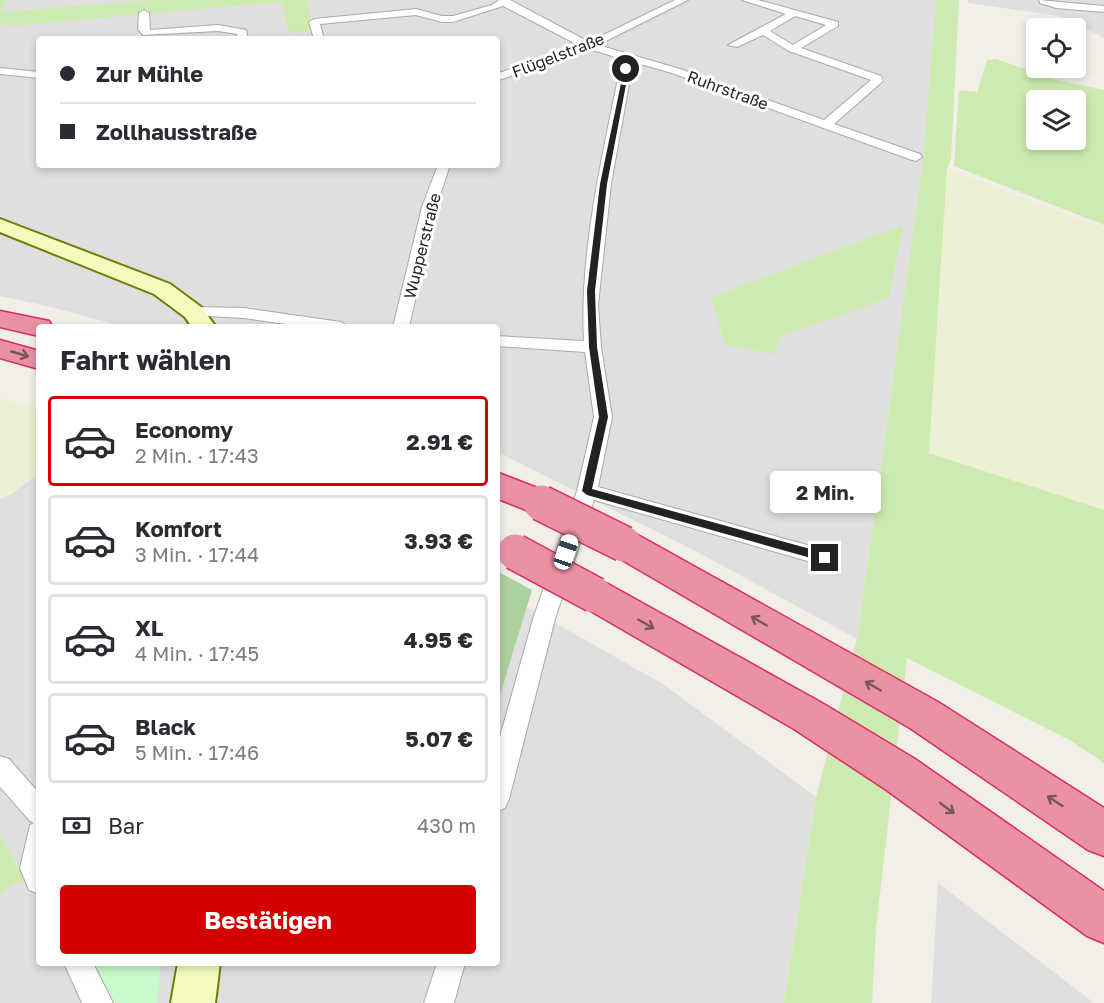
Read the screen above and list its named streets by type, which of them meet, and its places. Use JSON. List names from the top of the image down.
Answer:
{
  "streets": {
    "street": ["Flügelstraße", "Ruhrstraße", "Wupperstraße"]
  },
  "crossings": [
    ["Flügelstraße", "Ruhrstraße"]
  ],
  "page": {
    "banner": ["Zur Mühle", "Zollhausstraße"],
    "heading": "Fahrt wählen",
    "list": [
      {
        "name": "Economy",
        "note": "2 Min. · 17:43",
        "value": "2.91 €"
      },
      {
        "name": "Komfort",
        "note": "3 Min. · 17:44",
        "value": "3.93 €"
      },
      {
        "name": "XL",
        "note": "4 Min. · 17:45",
        "value": "4.95 €"
      },
      {
        "name": "Black",
        "note": "5 Min. · 17:46",
        "value": "5.07 €"
      }
    ],
    "bubble": "2 Min.",
    "pay": ["Bar", "430 m"],
    "buttons": "Bestätigen"
  }
}
